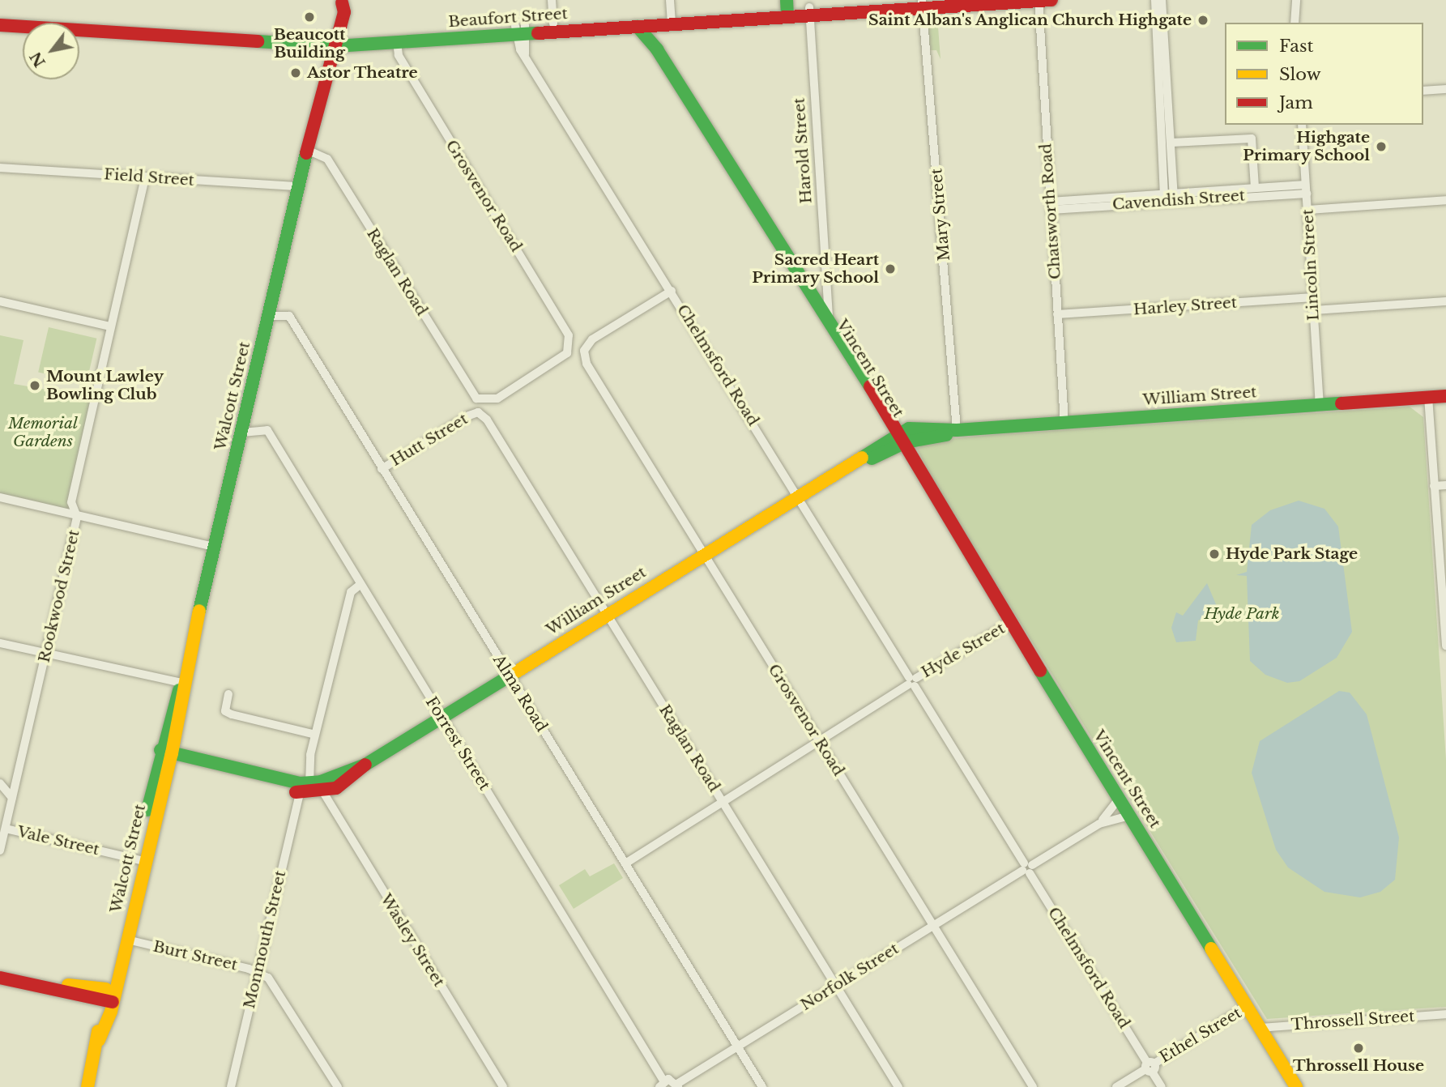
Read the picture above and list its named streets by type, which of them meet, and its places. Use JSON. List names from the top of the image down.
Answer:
{
  "streets": {
    "main road": [
      "Beaufort Street",
      "Vincent Street",
      "Walcott Street",
      "William Street"
    ],
    "street": [
      "Harold Street",
      "Field Street",
      "Grosvenor Road",
      "Cavendish Street",
      "Chatsworth Road",
      "Mary Street",
      "Lincoln Street",
      "Raglan Road",
      "Harley Street",
      "Chelmsford Road",
      "Hutt Street",
      "Rookwood Street",
      "Hyde Street",
      "Alma Road",
      "Forrest Street",
      "Vale Street",
      "Monmouth Street",
      "Wasley Street",
      "Burt Street",
      "Norfolk Street",
      "Throssell Street",
      "Ethel Street"
    ]
  },
  "crossings": [
    ["Beaufort Street", "Harold Street"],
    ["Beaufort Street", "Grosvenor Road"],
    ["Beaufort Street", "Chatsworth Road"],
    ["Beaufort Street", "Mary Street"],
    ["Beaufort Street", "Chelmsford Road"],
    ["Beaufort Street", "Vincent Street"],
    ["Beaufort Street", "Walcott Street"],
    ["Harold Street", "Vincent Street"],
    ["Field Street", "Walcott Street"],
    ["Field Street", "Rookwood Street"],
    ["Grosvenor Road", "Chelmsford Road"],
    ["Grosvenor Road", "William Street"],
    ["Grosvenor Road", "Hutt Street"],
    ["Grosvenor Road", "Hyde Street"],
    ["Grosvenor Road", "Norfolk Street"],
    ["Cavendish Street", "Chatsworth Road"],
    ["Cavendish Street", "Lincoln Street"],
    ["Chatsworth Road", "Harley Street"],
    ["Chatsworth Road", "William Street"],
    ["Mary Street", "William Street"],
    ["Lincoln Street", "Harley Street"],
    ["Lincoln Street", "William Street"],
    ["Raglan Road", "Walcott Street"],
    ["Raglan Road", "William Street"],
    ["Raglan Road", "Hutt Street"],
    ["Raglan Road", "Hyde Street"],
    ["Raglan Road", "Norfolk Street"],
    ["Chelmsford Road", "William Street"],
    ["Chelmsford Road", "Hyde Street"],
    ["Chelmsford Road", "Norfolk Street"],
    ["Chelmsford Road", "Ethel Street"],
    ["Vincent Street", "William Street"],
    ["Vincent Street", "Hyde Street"],
    ["Vincent Street", "Norfolk Street"],
    ["Vincent Street", "Throssell Street"],
    ["Vincent Street", "Ethel Street"],
    ["Walcott Street", "William Street"],
    ["Walcott Street", "Alma Road"],
    ["Walcott Street", "Forrest Street"],
    ["Walcott Street", "Vale Street"],
    ["Walcott Street", "Burt Street"],
    ["William Street", "Alma Road"],
    ["William Street", "Forrest Street"],
    ["William Street", "Monmouth Street"],
    ["William Street", "Wasley Street"],
    ["Hutt Street", "Alma Road"],
    ["Rookwood Street", "Vale Street"],
    ["Hyde Street", "Alma Road"],
    ["Alma Road", "Norfolk Street"],
    ["Monmouth Street", "Burt Street"]
  ],
  "parks": ["Memorial Gardens", "Hyde Park"],
  "places": [
    "Beaucott Building",
    "Saint Alban's Anglican Church Highgate",
    "Astor Theatre",
    "Highgate Primary School",
    "Sacred Heart Primary School",
    "Mount Lawley Bowling Club",
    "Hyde Park Stage",
    "Throssell House"
  ],
  "legend": ["Fast", "Slow", "Jam"],
  "north": "bottom left"
}
